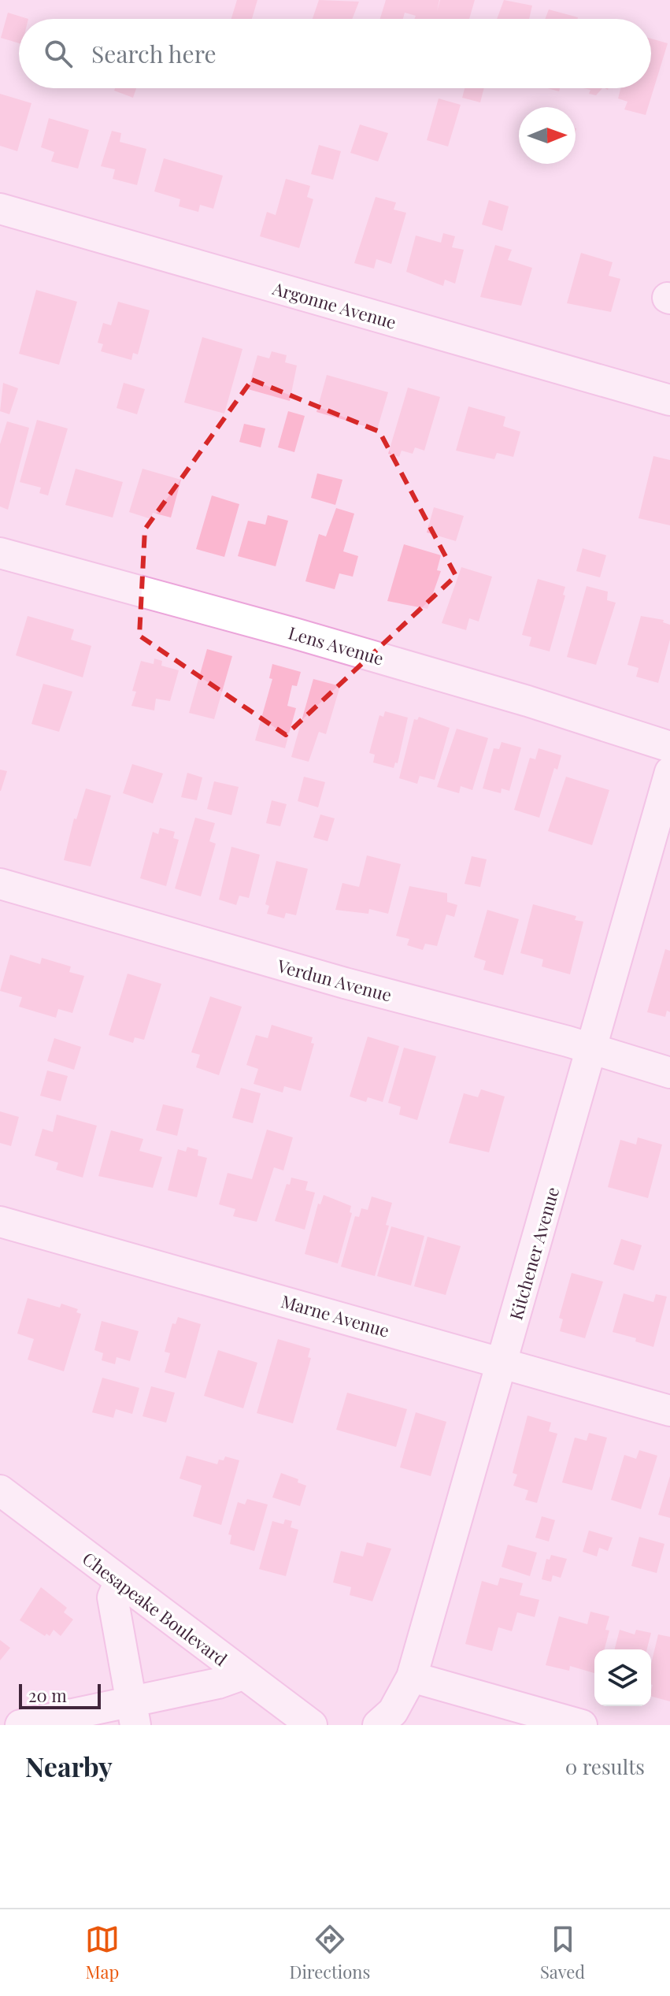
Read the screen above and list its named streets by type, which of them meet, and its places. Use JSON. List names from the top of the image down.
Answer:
{
  "streets": {
    "street": [
      "Argonne Avenue",
      "Lens Avenue",
      "Verdun Avenue",
      "Kitchener Avenue",
      "Marne Avenue",
      "Chesapeake Boulevard"
    ]
  },
  "crossings": [
    ["Verdun Avenue", "Kitchener Avenue"],
    ["Kitchener Avenue", "Marne Avenue"]
  ],
  "scale_bar": "20 m",
  "north": "right",
  "page": {
    "search": "Search here",
    "scale": "20 m",
    "heading": ["Nearby", "0 results"],
    "nav": ["Map", "Directions", "Saved"]
  }
}
